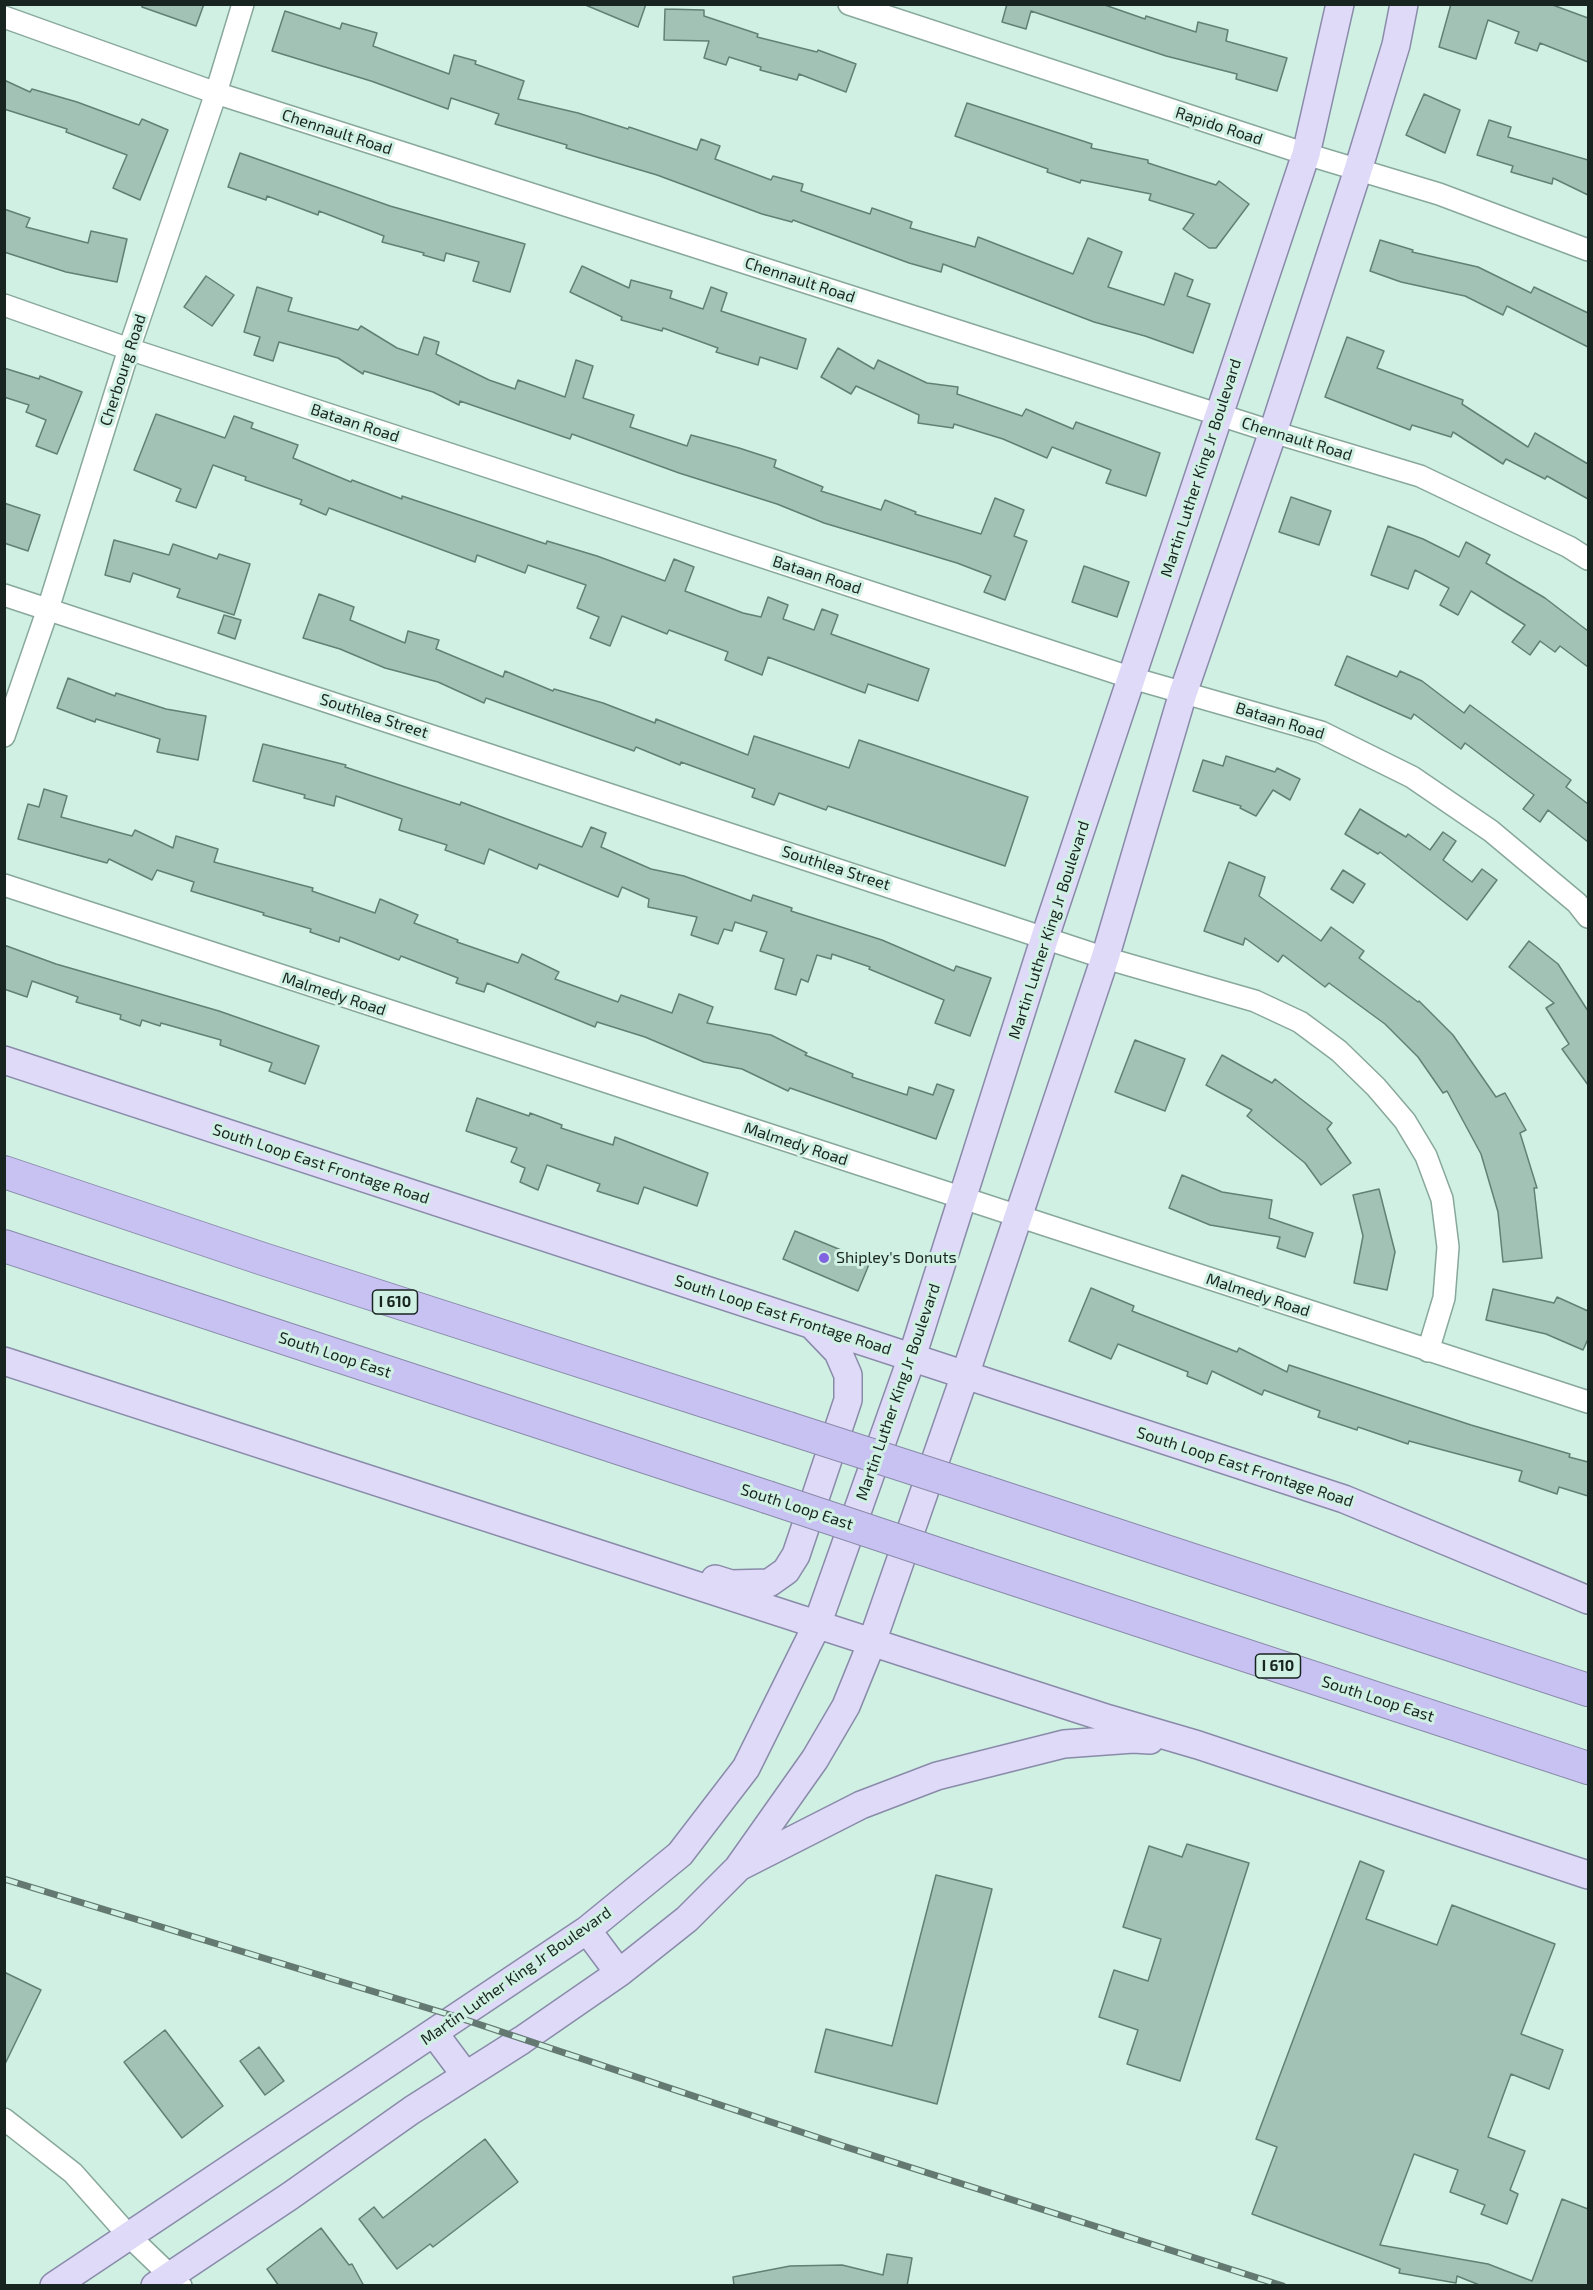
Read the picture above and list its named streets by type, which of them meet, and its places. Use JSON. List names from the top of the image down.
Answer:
{
  "streets": {
    "highway": ["I 610", "South Loop East"],
    "main road": ["Martin Luther King Jr Boulevard", "South Loop East Frontage Road"],
    "street": [
      "Rapido Road",
      "Chennault Road",
      "Cherbourg Road",
      "Bataan Road",
      "Southlea Street",
      "Malmedy Road"
    ]
  },
  "crossings": [
    ["Rapido Road", "Martin Luther King Jr Boulevard"],
    ["Chennault Road", "Cherbourg Road"],
    ["Chennault Road", "Martin Luther King Jr Boulevard"],
    ["Cherbourg Road", "Bataan Road"],
    ["Cherbourg Road", "Southlea Street"],
    ["Bataan Road", "Martin Luther King Jr Boulevard"],
    ["Martin Luther King Jr Boulevard", "Southlea Street"],
    ["Martin Luther King Jr Boulevard", "Malmedy Road"],
    ["Martin Luther King Jr Boulevard", "South Loop East Frontage Road"],
    ["Southlea Street", "Malmedy Road"]
  ],
  "places": ["Shipley's Donuts"]
}
